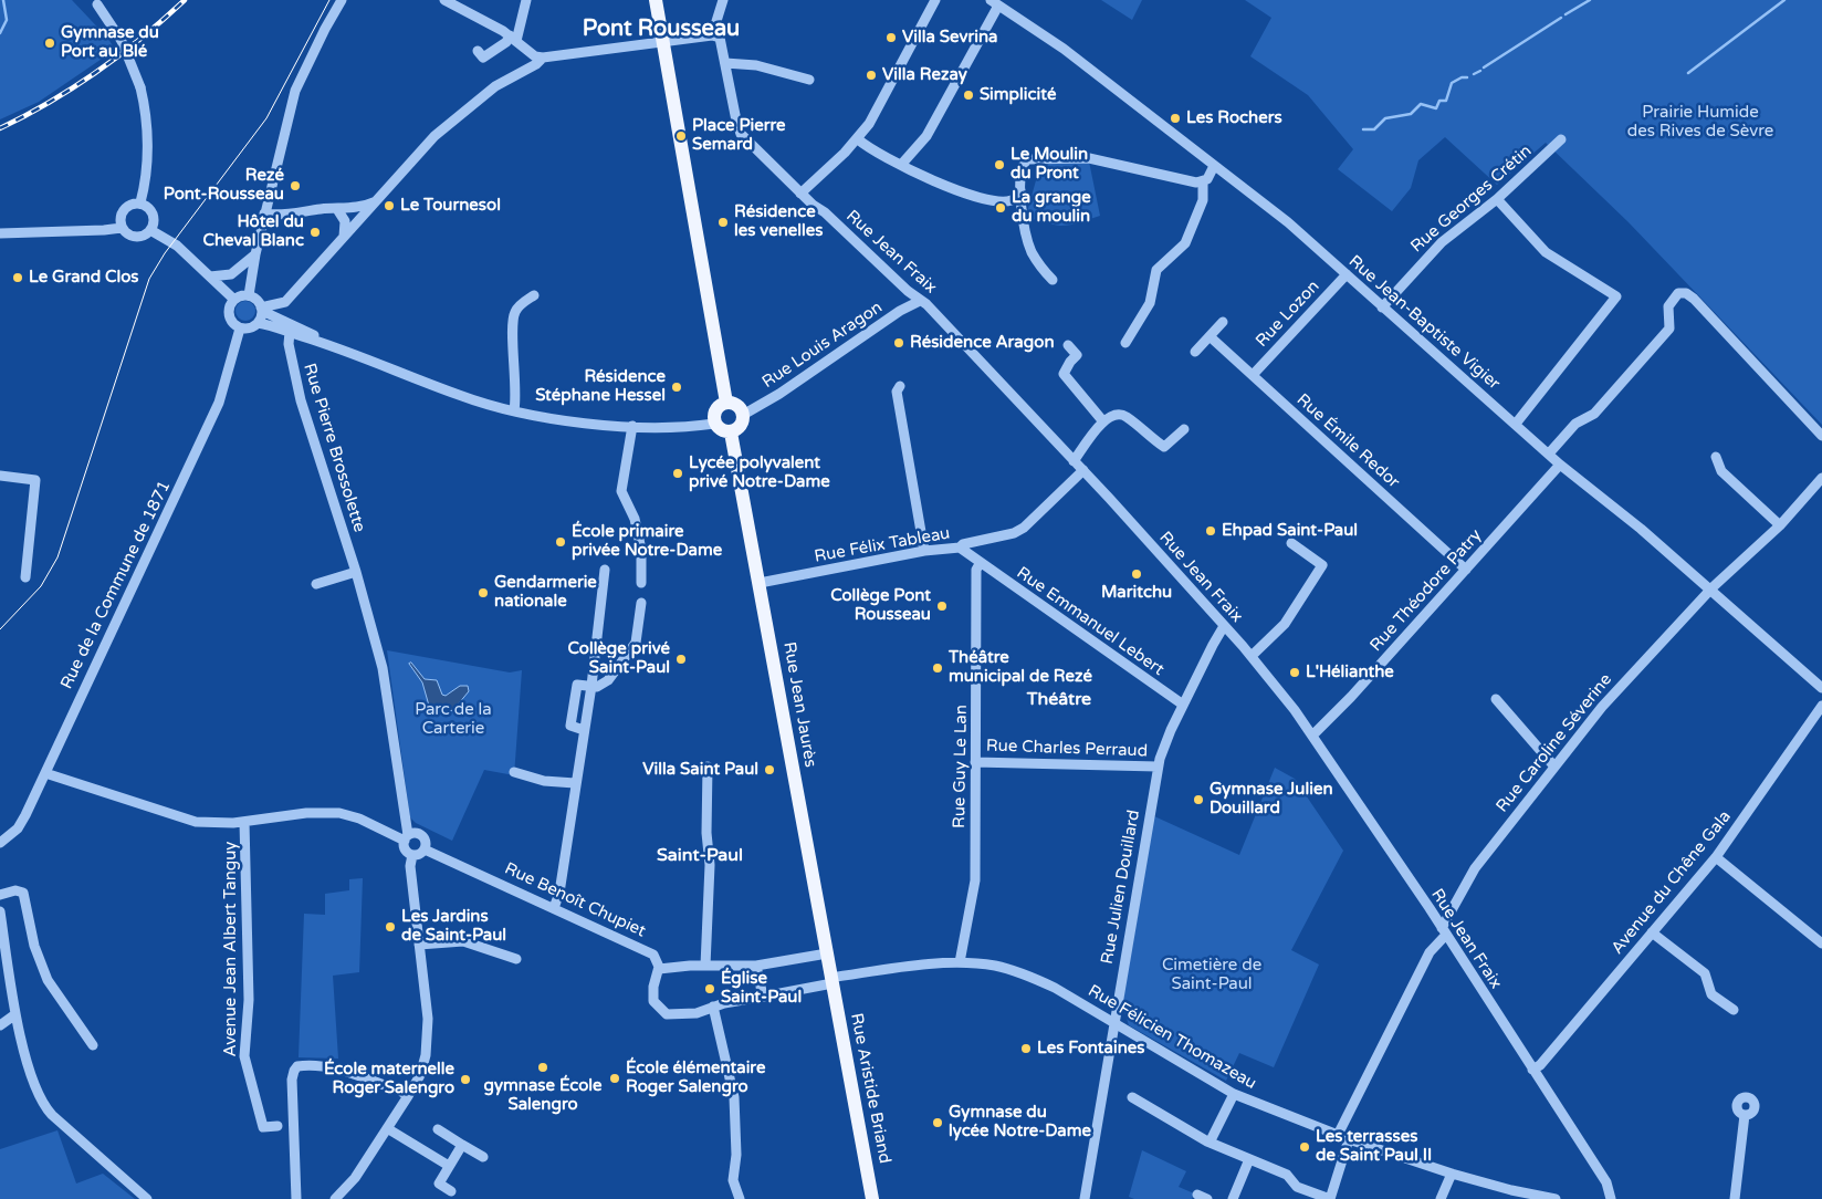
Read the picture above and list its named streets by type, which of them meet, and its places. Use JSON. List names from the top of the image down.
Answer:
{
  "streets": {
    "main road": ["Rue Jean Jaurès", "Rue Aristide Briand"],
    "street": [
      "Rue Georges Crétin",
      "Rue Jean Fraix",
      "Rue Lozon",
      "Rue Jean-Baptiste Vigier",
      "Rue Louis Aragon",
      "Rue Émile Redor",
      "Rue Pierre Brossolette",
      "Rue Félix Tableau",
      "Rue de la Commune de 1871",
      "Rue Théodore Patry",
      "Rue Emmanuel Lebert",
      "Rue Caroline Séverine",
      "Rue Charles Perraud",
      "Rue Guy Le Lan",
      "Avenue du Chêne Gala",
      "Rue Julien Douillard",
      "Rue Benoît Chupiet",
      "Avenue Jean Albert Tanguy",
      "Rue Félicien Thomazeau"
    ]
  },
  "crossings": [
    ["Rue Georges Crétin", "Rue Jean-Baptiste Vigier"],
    ["Rue Jean Fraix", "Rue Louis Aragon"],
    ["Rue Jean Fraix", "Rue Félix Tableau"],
    ["Rue Jean Fraix", "Rue Théodore Patry"],
    ["Rue Jean Fraix", "Rue Caroline Séverine"],
    ["Rue Jean Fraix", "Avenue du Chêne Gala"],
    ["Rue Jean Fraix", "Rue Julien Douillard"],
    ["Rue Lozon", "Rue Jean-Baptiste Vigier"],
    ["Rue Lozon", "Rue Émile Redor"],
    ["Rue Jean-Baptiste Vigier", "Rue Théodore Patry"],
    ["Rue Jean-Baptiste Vigier", "Rue Caroline Séverine"],
    ["Rue Louis Aragon", "Rue Jean Jaurès"],
    ["Rue Émile Redor", "Rue Théodore Patry"],
    ["Rue Pierre Brossolette", "Rue Benoît Chupiet"],
    ["Rue Félix Tableau", "Rue Jean Jaurès"],
    ["Rue Emmanuel Lebert", "Rue Guy Le Lan"],
    ["Rue Emmanuel Lebert", "Rue Julien Douillard"],
    ["Rue Jean Jaurès", "Rue Félicien Thomazeau"],
    ["Rue Jean Jaurès", "Rue Aristide Briand"],
    ["Rue Caroline Séverine", "Rue Félicien Thomazeau"],
    ["Rue Charles Perraud", "Rue Guy Le Lan"],
    ["Rue Charles Perraud", "Rue Julien Douillard"],
    ["Rue Guy Le Lan", "Rue Félicien Thomazeau"],
    ["Rue Julien Douillard", "Rue Félicien Thomazeau"],
    ["Rue Benoît Chupiet", "Rue Félicien Thomazeau"],
    ["Rue Félicien Thomazeau", "Rue Aristide Briand"]
  ],
  "districts": ["Pont Rousseau", "Théâtre", "Saint-Paul"],
  "parks": ["Prairie Humide des Rives de Sèvre", "Parc de la Carterie", "Cimetière de Saint-Paul"],
  "places": [
    "Villa Sevrina",
    "Gymnase du Port au Blé",
    "Villa Rezay",
    "Simplicité",
    "Les Rochers",
    "Place Pierre Semard",
    "Le Moulin du Pront",
    "Rezé Pont-Rousseau",
    "Le Tournesol",
    "La grange du moulin",
    "Résidence les venelles",
    "Hôtel du Cheval Blanc",
    "Le Grand Clos",
    "Résidence Aragon",
    "Résidence Stéphane Hessel",
    "Lycée polyvalent privé Notre-Dame",
    "Ehpad Saint-Paul",
    "École primaire privée Notre-Dame",
    "Maritchu",
    "Gendarmerie nationale",
    "Collège Pont Rousseau",
    "Collège privé Saint-Paul",
    "Théâtre municipal de Rezé",
    "L'Hélianthe",
    "Villa Saint Paul",
    "Gymnase Julien Douillard",
    "Les Jardins de Saint-Paul",
    "Église Saint-Paul",
    "Les Fontaines",
    "gymnase École Salengro",
    "École élémentaire Roger Salengro",
    "École maternelle Roger Salengro",
    "Gymnase du lycée Notre-Dame",
    "Les terrasses de Saint Paul II"
  ]
}
